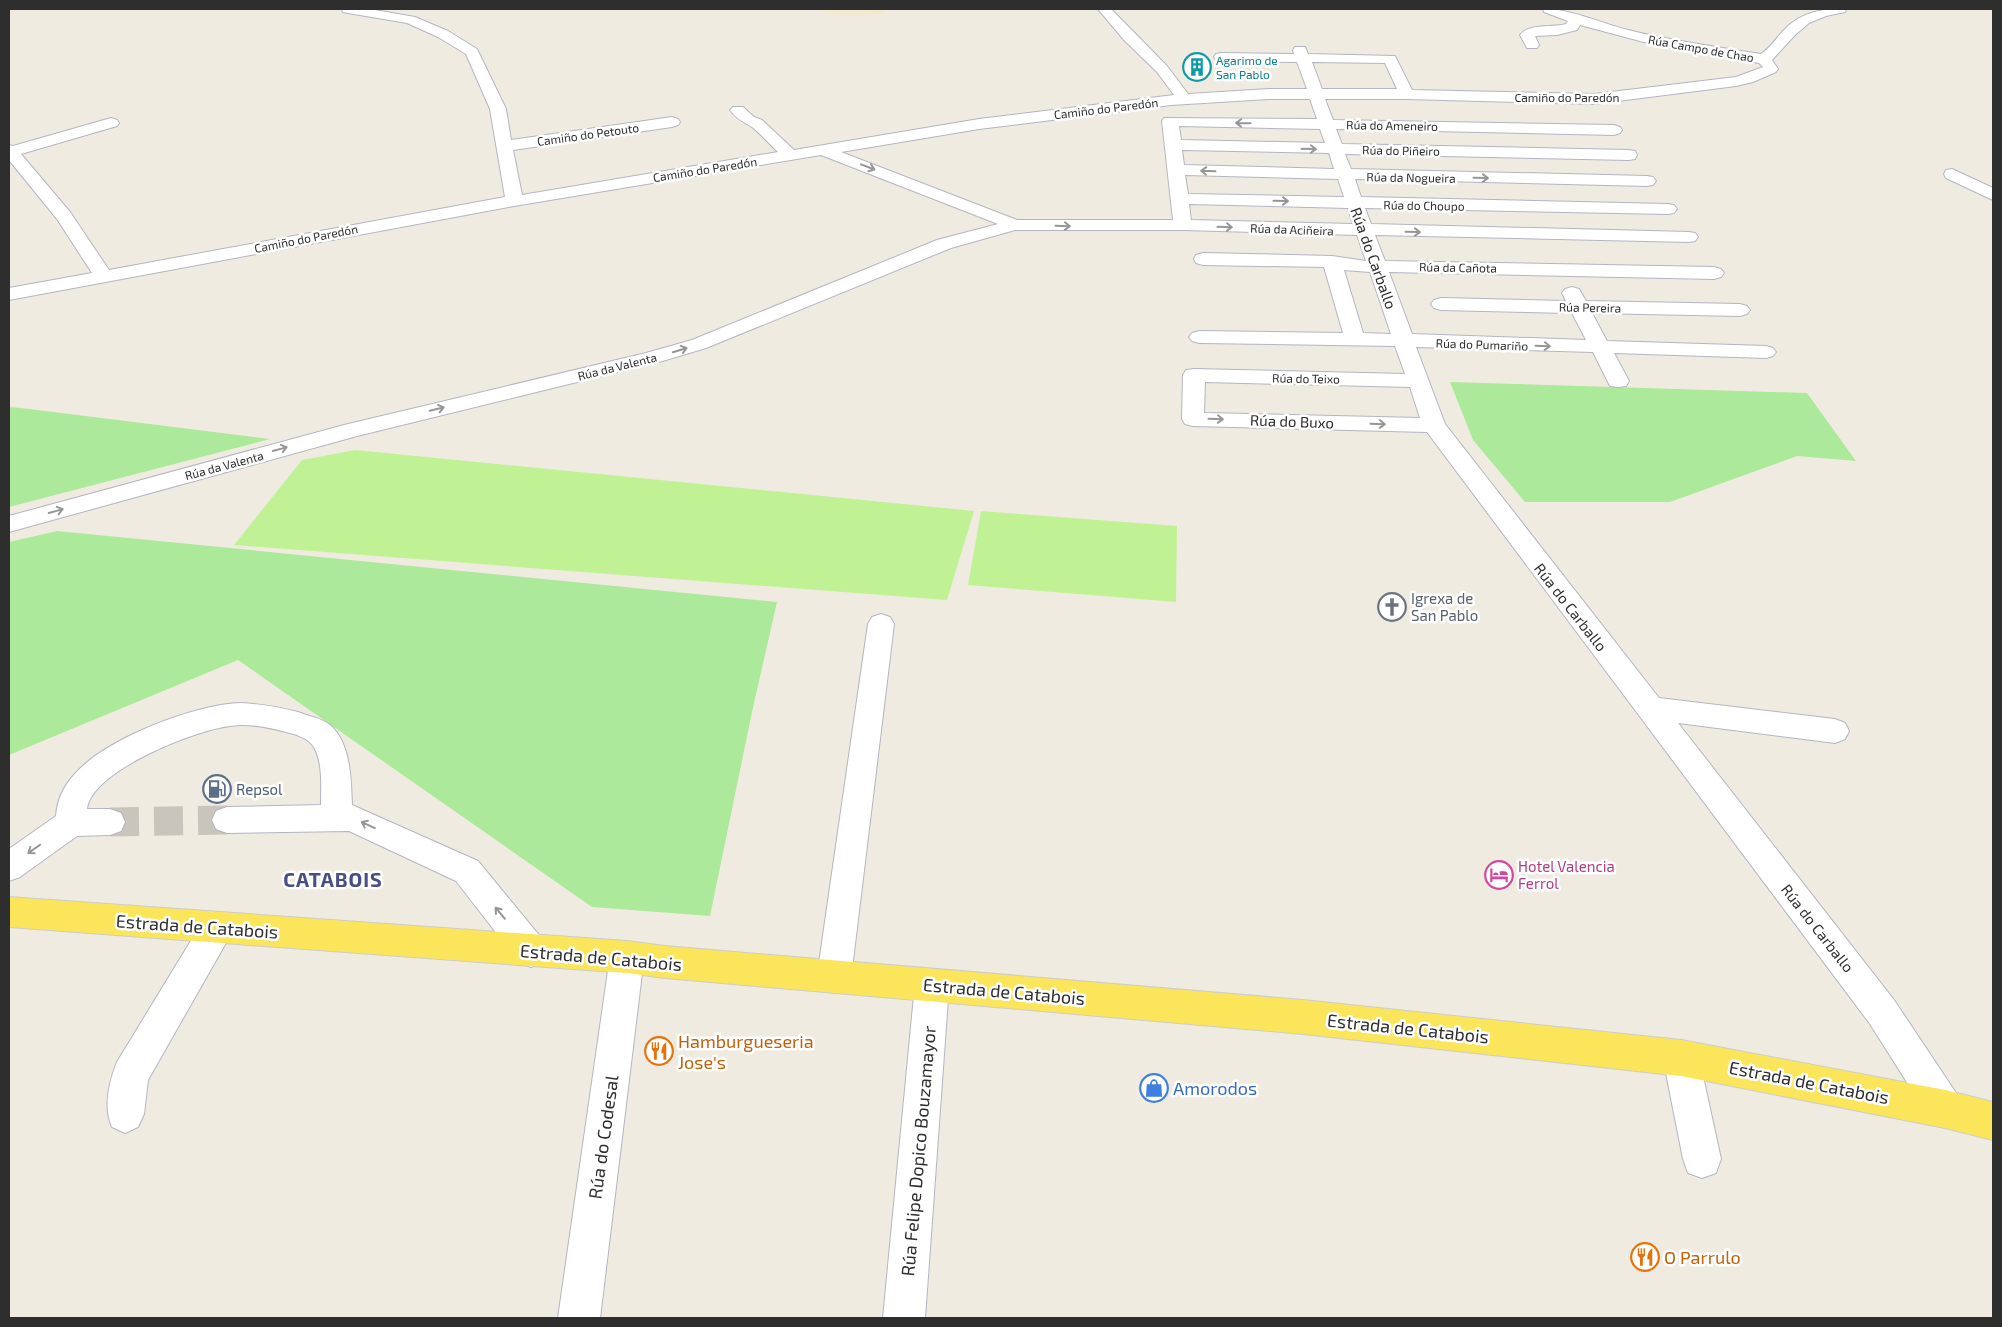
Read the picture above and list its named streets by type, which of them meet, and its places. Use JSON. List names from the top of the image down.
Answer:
{
  "streets": {
    "main road": ["Estrada de Catabois"],
    "street": [
      "Rúa Campo de Chao",
      "Camiño do Paredón",
      "Rúa do Ameneiro",
      "Camiño do Petouto",
      "Rúa do Piñeiro",
      "Rúa da Nogueira",
      "Rúa do Choupo",
      "Rúa da Aciñeira",
      "Rúa do Carballo",
      "Rúa da Cañota",
      "Rúa Pereira",
      "Rúa do Pumariño",
      "Rúa da Valenta",
      "Rúa do Teixo",
      "Rúa do Buxo",
      "Rúa do Codesal",
      "Rúa Felipe Dopico Bouzamayor"
    ]
  },
  "crossings": [
    ["Rúa Campo de Chao", "Camiño do Paredón"],
    ["Camiño do Paredón", "Rúa do Carballo"],
    ["Rúa do Ameneiro", "Rúa do Piñeiro"],
    ["Rúa do Ameneiro", "Rúa do Carballo"],
    ["Rúa do Piñeiro", "Rúa do Carballo"],
    ["Rúa da Nogueira", "Rúa do Carballo"],
    ["Rúa do Choupo", "Rúa do Carballo"],
    ["Rúa da Aciñeira", "Rúa do Carballo"],
    ["Rúa da Aciñeira", "Rúa da Cañota"],
    ["Rúa da Aciñeira", "Rúa da Valenta"],
    ["Rúa do Carballo", "Rúa da Cañota"],
    ["Rúa do Carballo", "Rúa do Pumariño"],
    ["Rúa do Carballo", "Rúa do Teixo"],
    ["Rúa do Carballo", "Rúa do Buxo"],
    ["Rúa do Carballo", "Estrada de Catabois"],
    ["Rúa do Teixo", "Rúa do Buxo"],
    ["Estrada de Catabois", "Rúa do Codesal"],
    ["Estrada de Catabois", "Rúa Felipe Dopico Bouzamayor"]
  ],
  "one_way": [
    "Rúa do Piñeiro",
    "Rúa do Choupo",
    "Rúa da Aciñeira",
    "Rúa da Valenta",
    "Rúa do Buxo"
  ],
  "districts": ["CATABOIS"],
  "places": {
    "building": ["Agarimo de San Pablo"],
    "church": ["Igrexa de San Pablo"],
    "fuel station": ["Repsol"],
    "hotel": ["Hotel Valencia Ferrol"],
    "restaurant": ["Hamburgueseria Jose's", "O Parrulo"],
    "shop": ["Amorodos"]
  }
}
